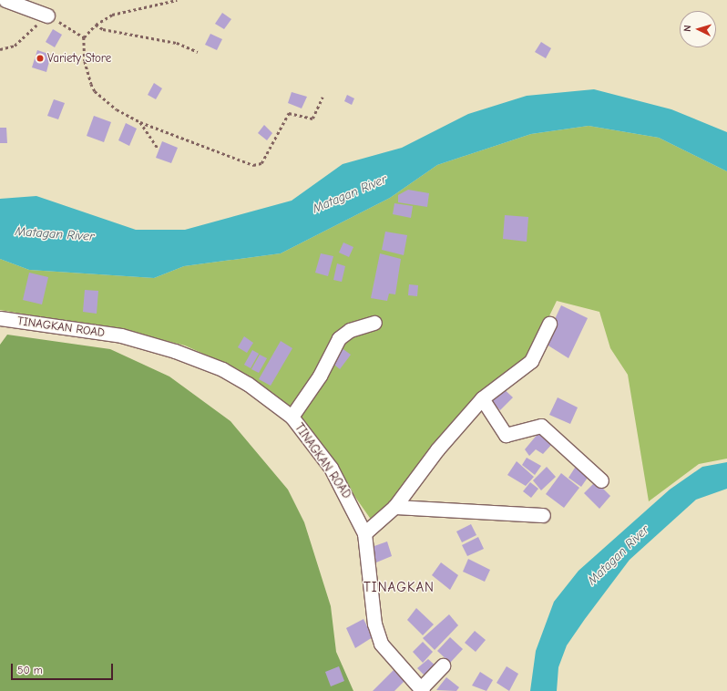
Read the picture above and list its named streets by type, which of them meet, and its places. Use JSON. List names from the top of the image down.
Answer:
{
  "streets": {
    "street": ["TINAGKAN ROAD"]
  },
  "districts": ["TINAGKAN"],
  "water": ["Matagan River"],
  "places": ["Variety Store"],
  "scale_bar": "50 m",
  "north": "left"
}
